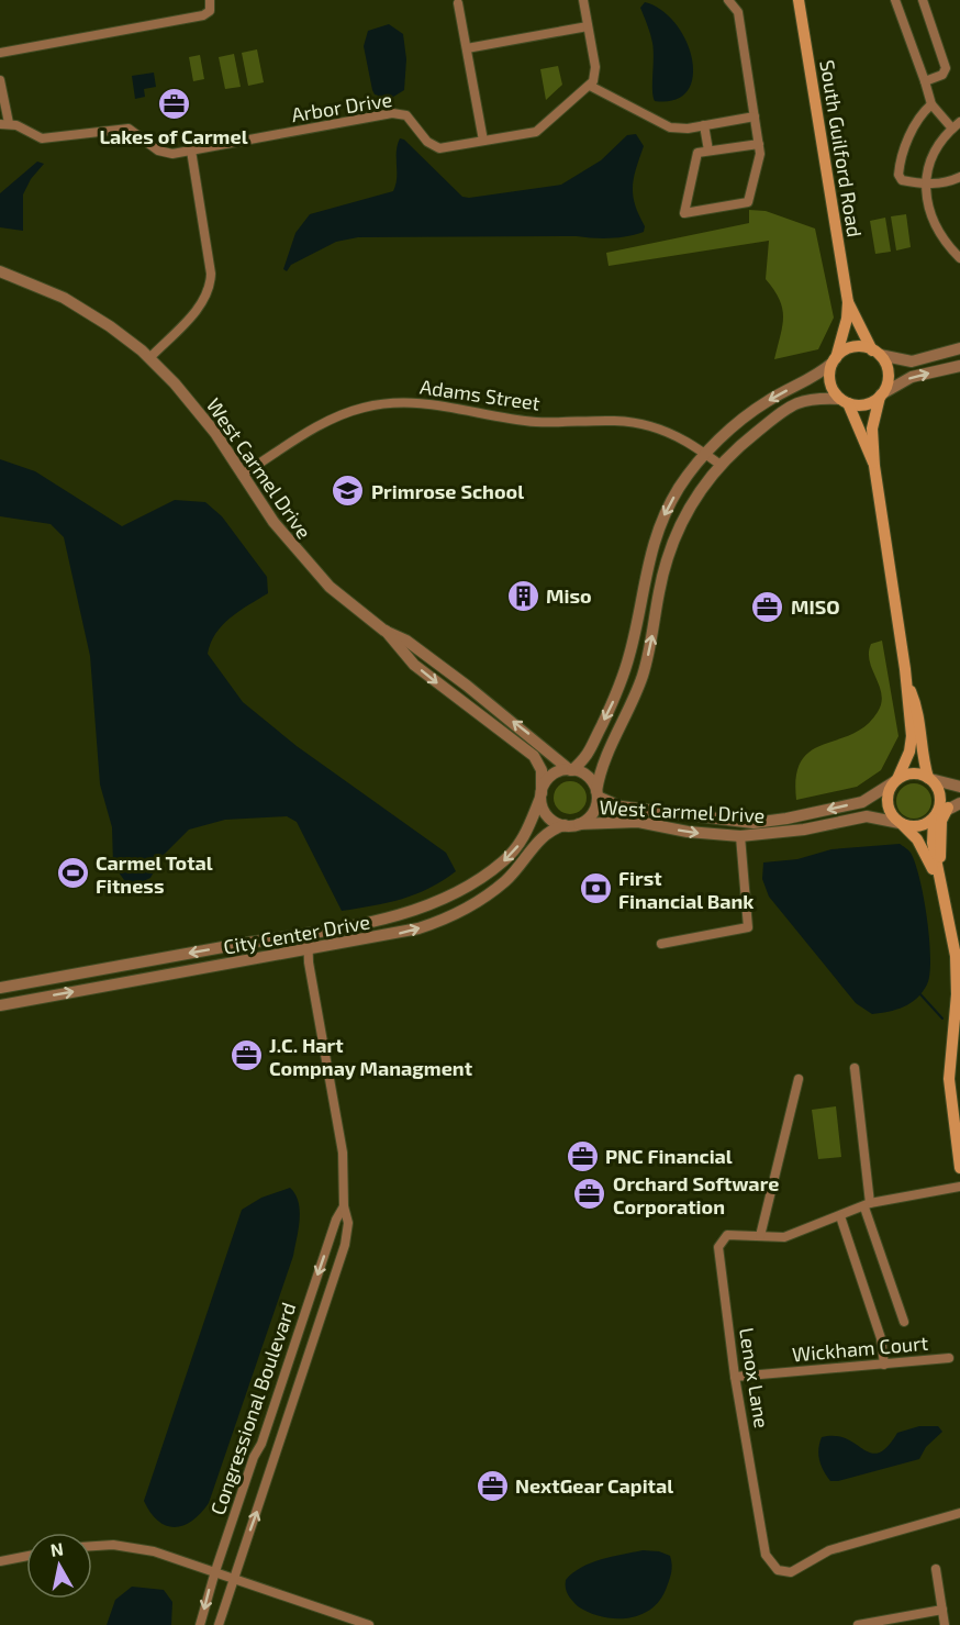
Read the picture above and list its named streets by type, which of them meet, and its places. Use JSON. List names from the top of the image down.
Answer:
{
  "streets": {
    "main road": ["South Guilford Road"],
    "street": [
      "Arbor Drive",
      "Adams Street",
      "West Carmel Drive",
      "City Center Drive",
      "Wickham Court",
      "Lenox Lane",
      "Congressional Boulevard"
    ]
  },
  "crossings": [
    ["Adams Street", "West Carmel Drive"],
    ["West Carmel Drive", "City Center Drive"],
    ["City Center Drive", "Congressional Boulevard"],
    ["Wickham Court", "Lenox Lane"]
  ],
  "places": {
    "office": [
      "Lakes of Carmel",
      "MISO",
      "J.C. Hart Compnay Managment",
      "PNC Financial",
      "Orchard Software Corporation",
      "NextGear Capital"
    ],
    "school or university": ["Primrose School"],
    "building": ["Miso"],
    "sports": ["Carmel Total Fitness"],
    "bank": ["First Financial Bank"]
  },
  "north": "top"
}
